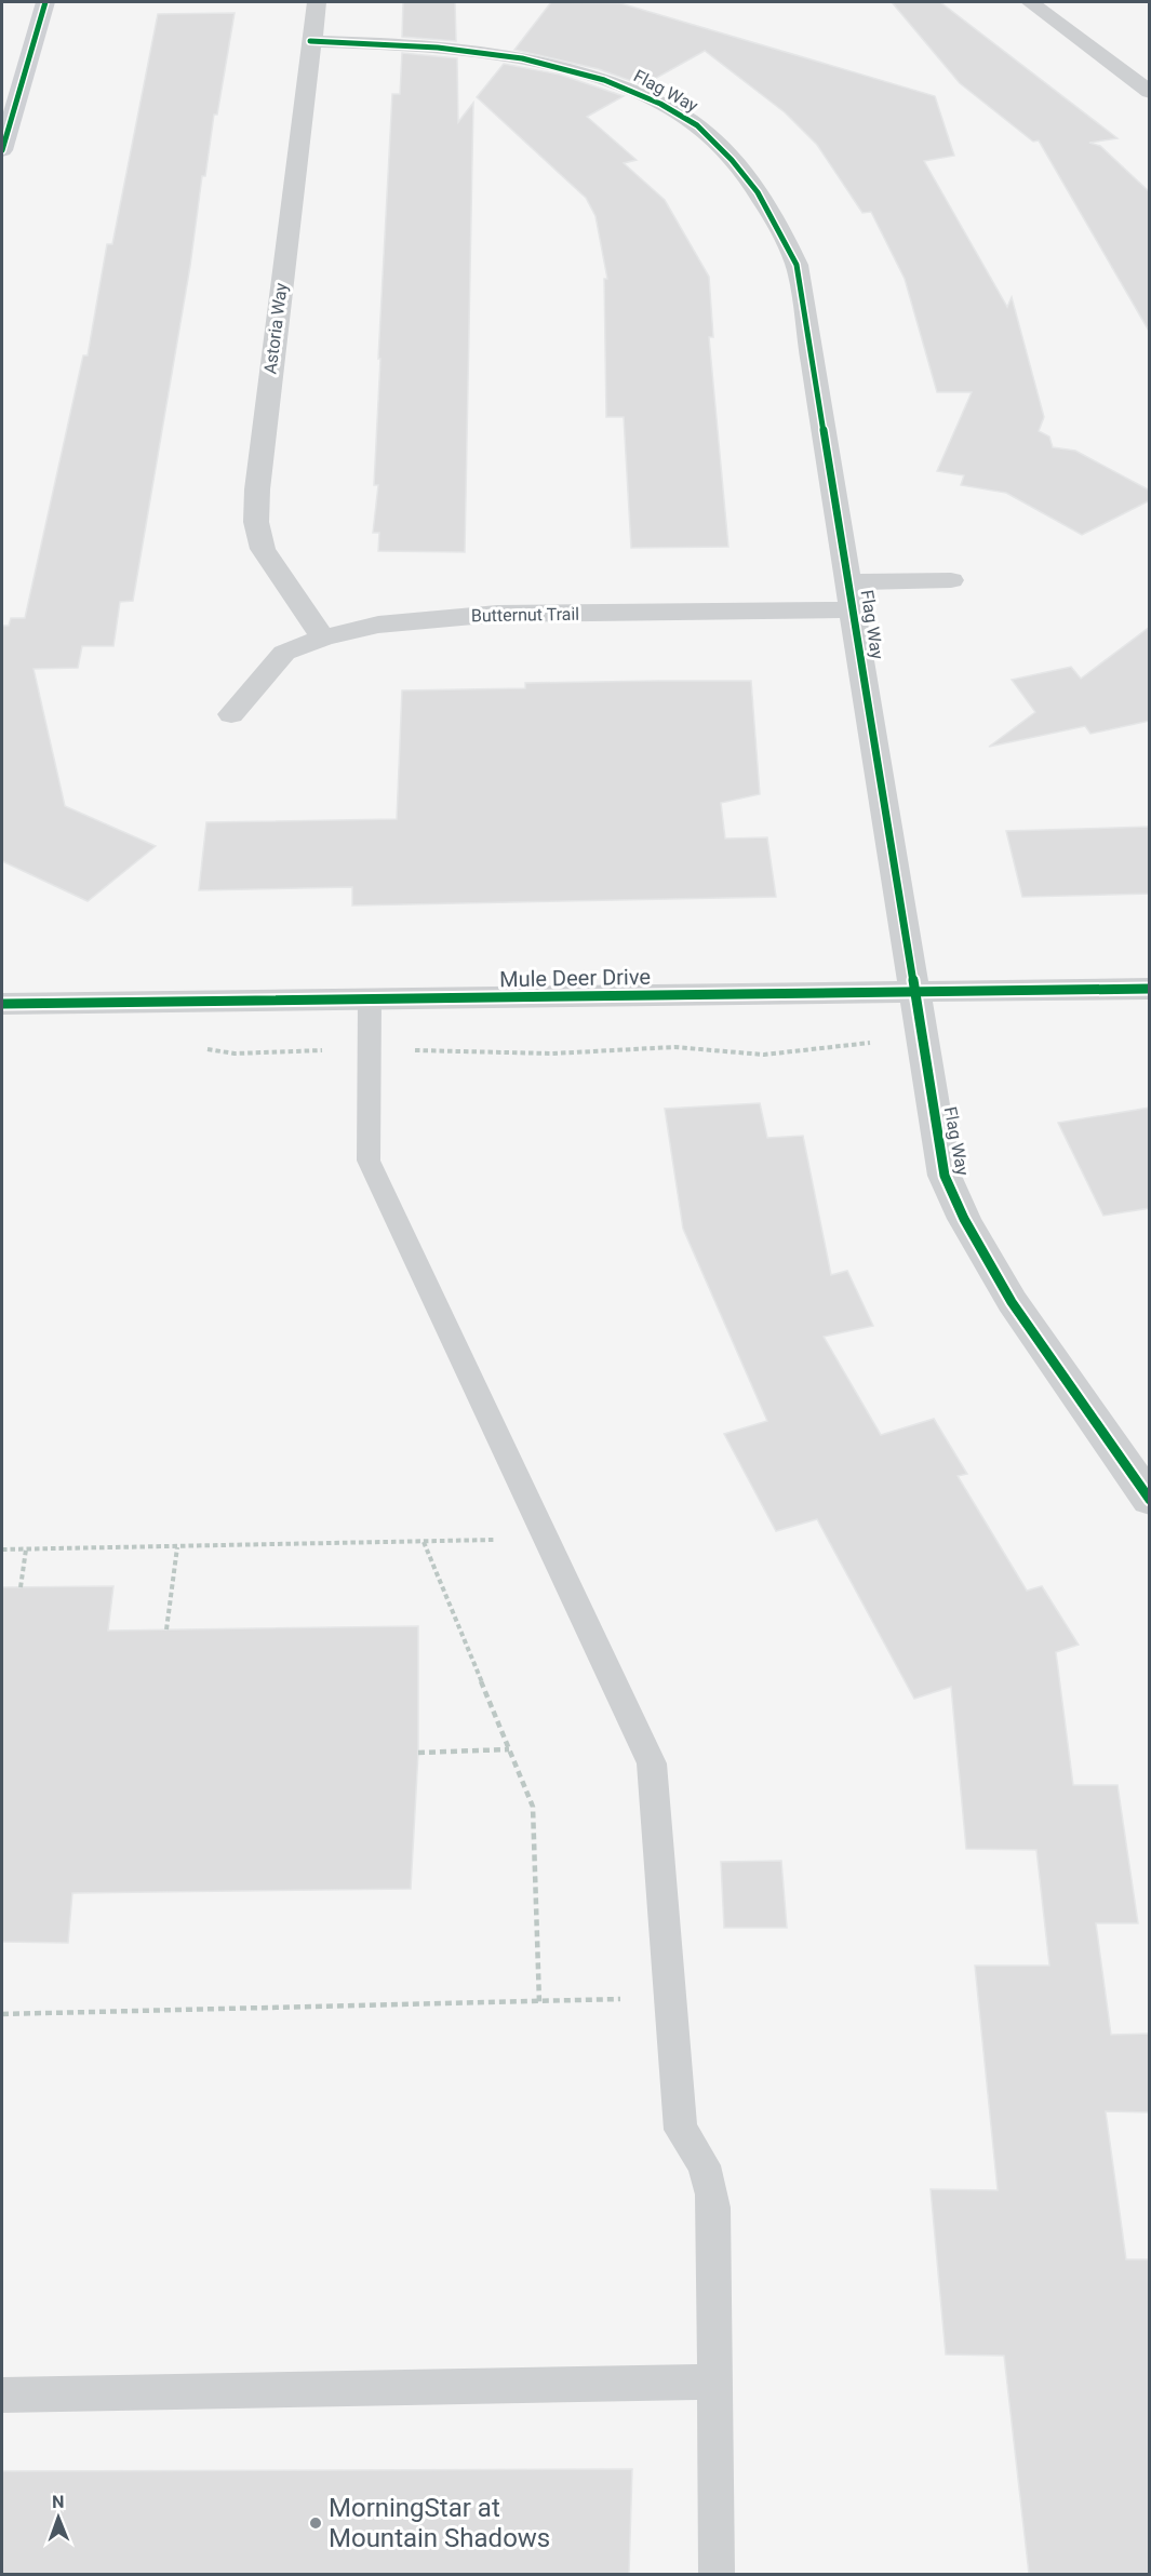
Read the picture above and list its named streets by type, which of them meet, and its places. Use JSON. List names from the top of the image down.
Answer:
{
  "streets": {
    "street": [
      "Flag Way",
      "Astoria Way",
      "Butternut Trail",
      "Mule Deer Drive"
    ]
  },
  "crossings": [
    ["Flag Way", "Astoria Way"],
    ["Flag Way", "Butternut Trail"],
    ["Flag Way", "Mule Deer Drive"],
    ["Astoria Way", "Butternut Trail"]
  ],
  "places": ["MorningStar at Mountain Shadows"],
  "north": "top"
}
